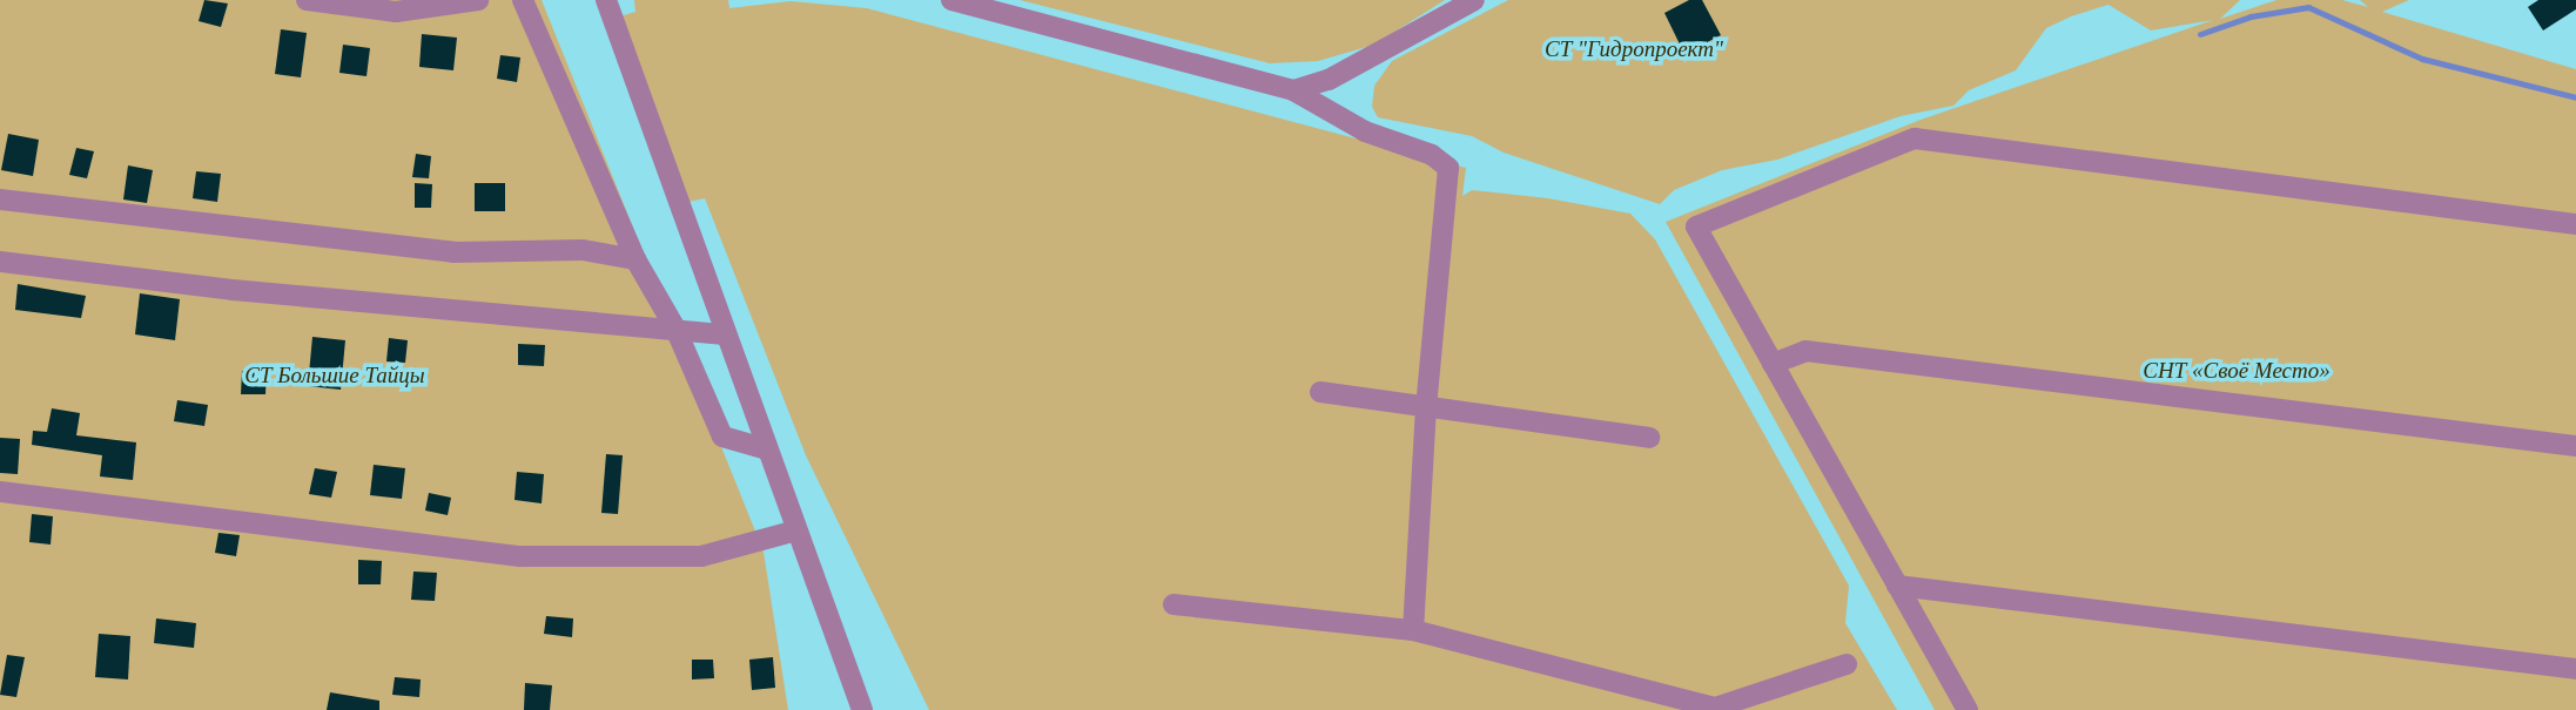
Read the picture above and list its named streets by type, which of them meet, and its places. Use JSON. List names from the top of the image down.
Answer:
{
  "parks": ["СТ \"Гидропроект\"", "СНТ «Своё Место»", "СТ Большие Тайцы"]
}
